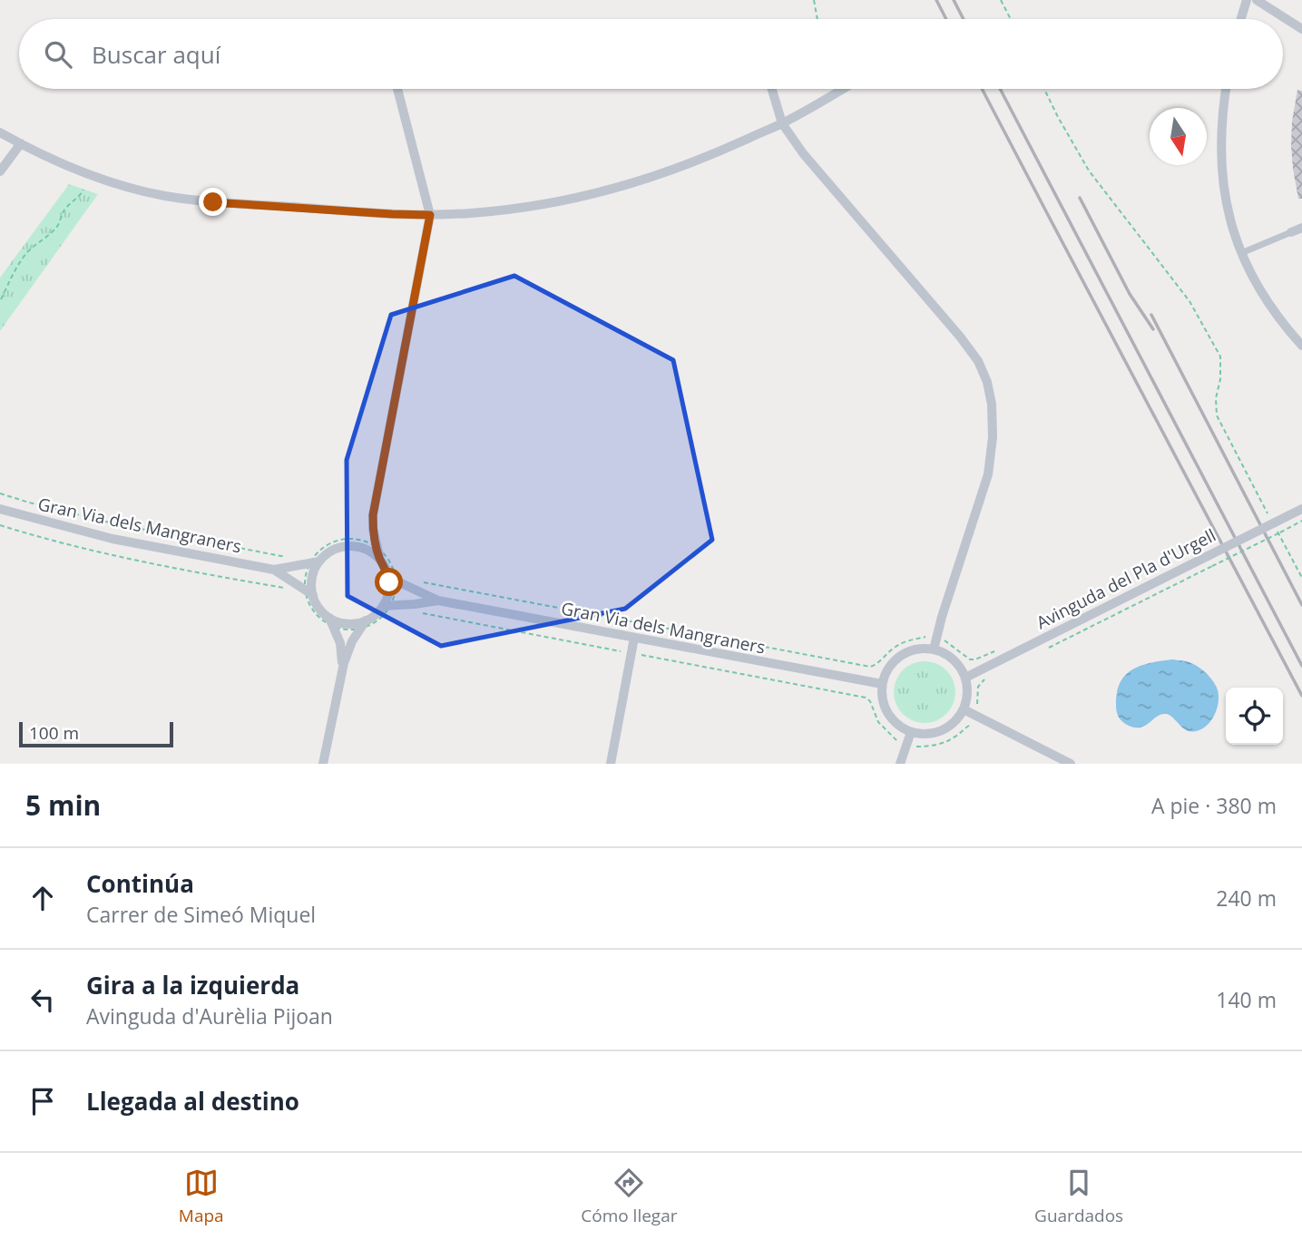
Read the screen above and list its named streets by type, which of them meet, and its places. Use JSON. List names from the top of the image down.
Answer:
{
  "streets": {
    "street": ["Gran Via dels Mangraners", "Avinguda del Pla d'Urgell"]
  },
  "crossings": [
    ["Gran Via dels Mangraners", "Avinguda del Pla d'Urgell"]
  ],
  "scale_bar": "100 m",
  "north": "bottom",
  "page": {
    "search": "Buscar aquí",
    "scale": "100 m",
    "heading": ["5 min", "A pie · 380 m"],
    "list": [
      ["Continúa", "Carrer de Simeó Miquel", "240 m"],
      ["Gira a la izquierda", "Avinguda d'Aurèlia Pijoan", "140 m"],
      "Llegada al destino"
    ],
    "nav": ["Mapa", "Cómo llegar", "Guardados"]
  }
}
